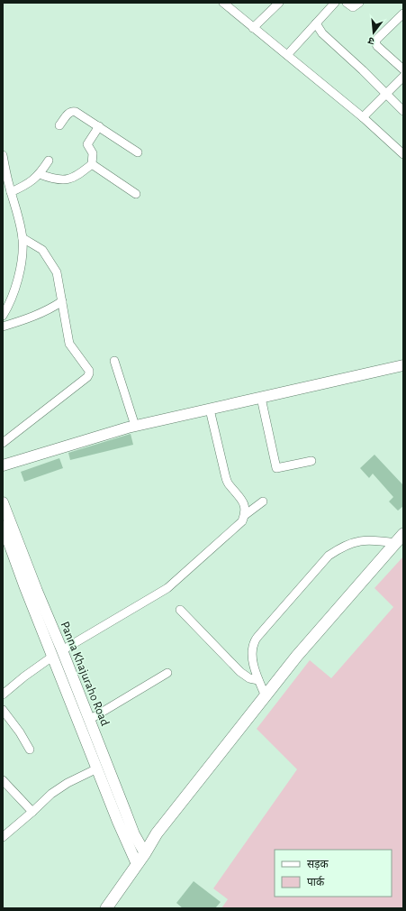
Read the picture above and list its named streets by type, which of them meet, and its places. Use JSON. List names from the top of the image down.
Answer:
{
  "streets": {
    "main road": ["Panna Khajuraho Road"]
  },
  "legend": ["सड़क", "पार्क"],
  "north": "bottom"
}
